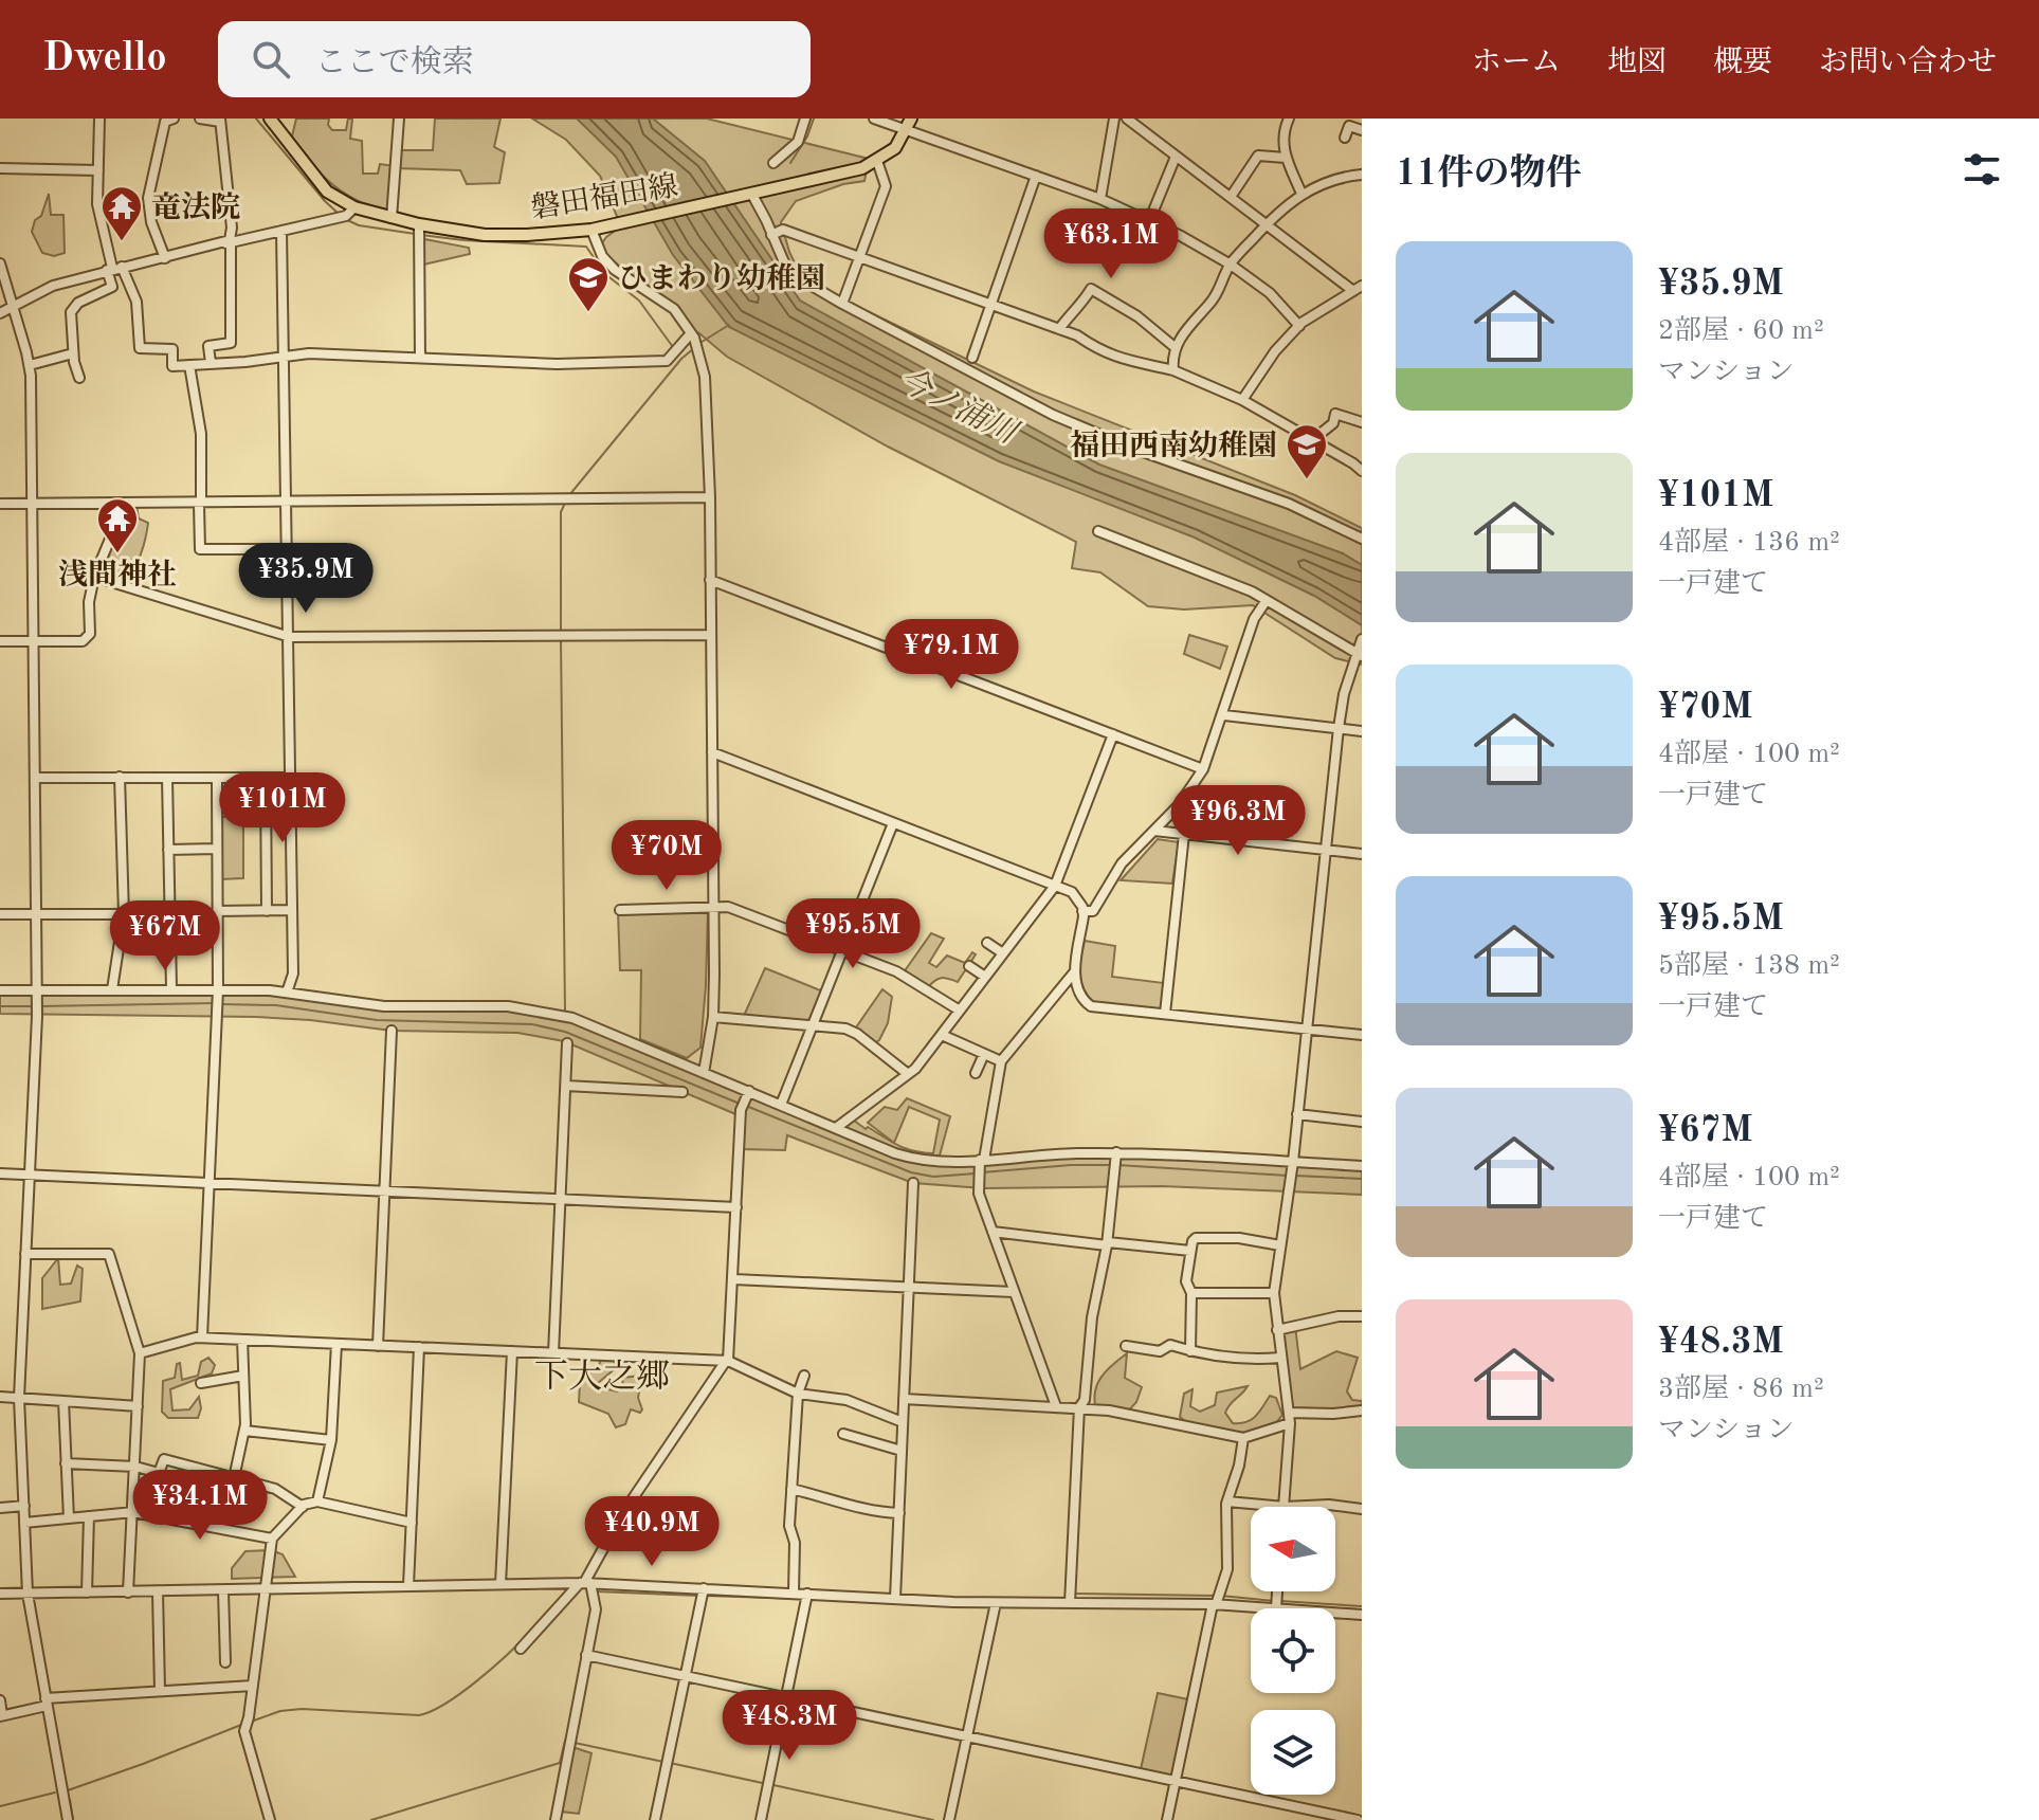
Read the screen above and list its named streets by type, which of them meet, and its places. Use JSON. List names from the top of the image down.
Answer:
{
  "streets": {
    "main road": ["磐田福田線"]
  },
  "districts": ["下大之郷"],
  "water": ["今ノ浦川"],
  "places": {
    "temple": ["竜法院", "浅間神社"],
    "school or university": ["ひまわり幼稚園", "福田西南幼稚園"]
  },
  "north": "left",
  "page": {
    "header": "Dwello",
    "search": "ここで検索",
    "nav": [
      "ホーム",
      "地図",
      "概要",
      "お問い合わせ"
    ],
    "heading": "11件の物件",
    "price": [
      "¥63.1M",
      "¥35.9M",
      "¥79.1M",
      "¥101M",
      "¥96.3M",
      "¥70M",
      "¥95.5M",
      "¥67M",
      "¥34.1M",
      "¥40.9M",
      "¥48.3M"
    ],
    "list": [
      {
        "name": "¥35.9M",
        "note": "2部屋 · 60 m² · マンション"
      },
      {
        "name": "¥101M",
        "note": "4部屋 · 136 m² · 一戸建て"
      },
      {
        "name": "¥70M",
        "note": "4部屋 · 100 m² · 一戸建て"
      },
      {
        "name": "¥95.5M",
        "note": "5部屋 · 138 m² · 一戸建て"
      },
      {
        "name": "¥67M",
        "note": "4部屋 · 100 m² · 一戸建て"
      },
      {
        "name": "¥48.3M",
        "note": "3部屋 · 86 m² · マンション"
      }
    ]
  }
}
